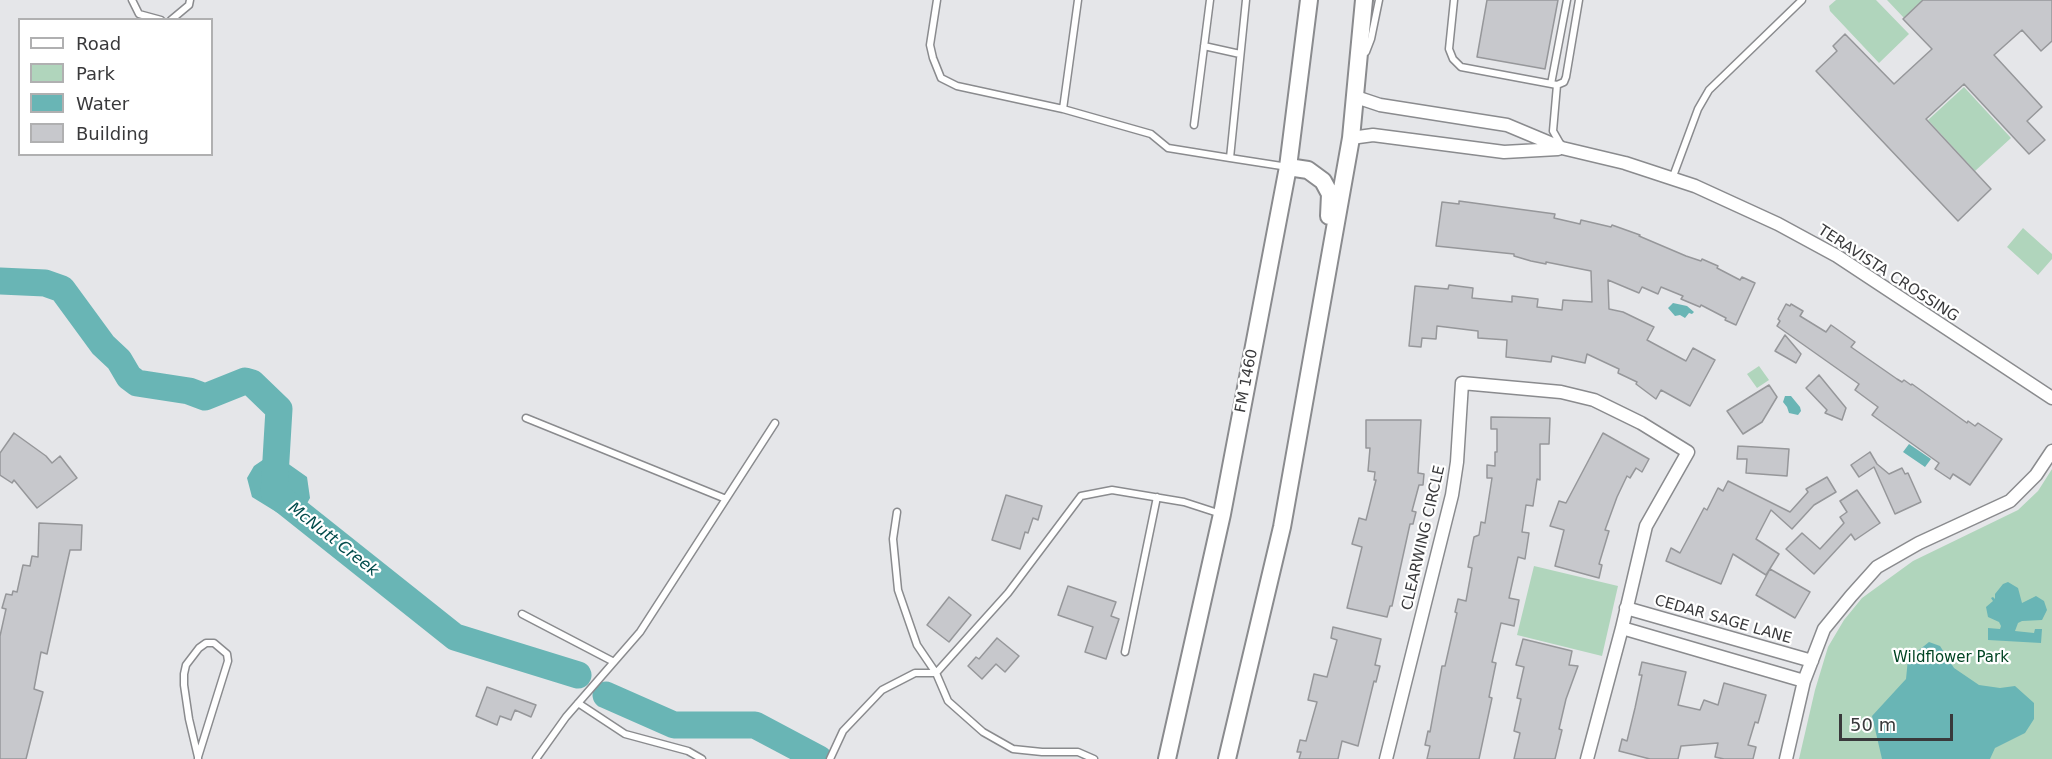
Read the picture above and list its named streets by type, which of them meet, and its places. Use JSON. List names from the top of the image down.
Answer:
{
  "streets": {
    "main road": ["FM 1460"],
    "street": ["TERAVISTA CROSSING", "CLEARWING CIRCLE", "CEDAR SAGE LANE"]
  },
  "crossings": [
    ["CLEARWING CIRCLE", "CEDAR SAGE LANE"]
  ],
  "water": ["McNutt Creek"],
  "parks": ["Wildflower Park"],
  "legend": [
    "Road",
    "Park",
    "Water",
    "Building"
  ],
  "scale_bar": "50 m"
}
